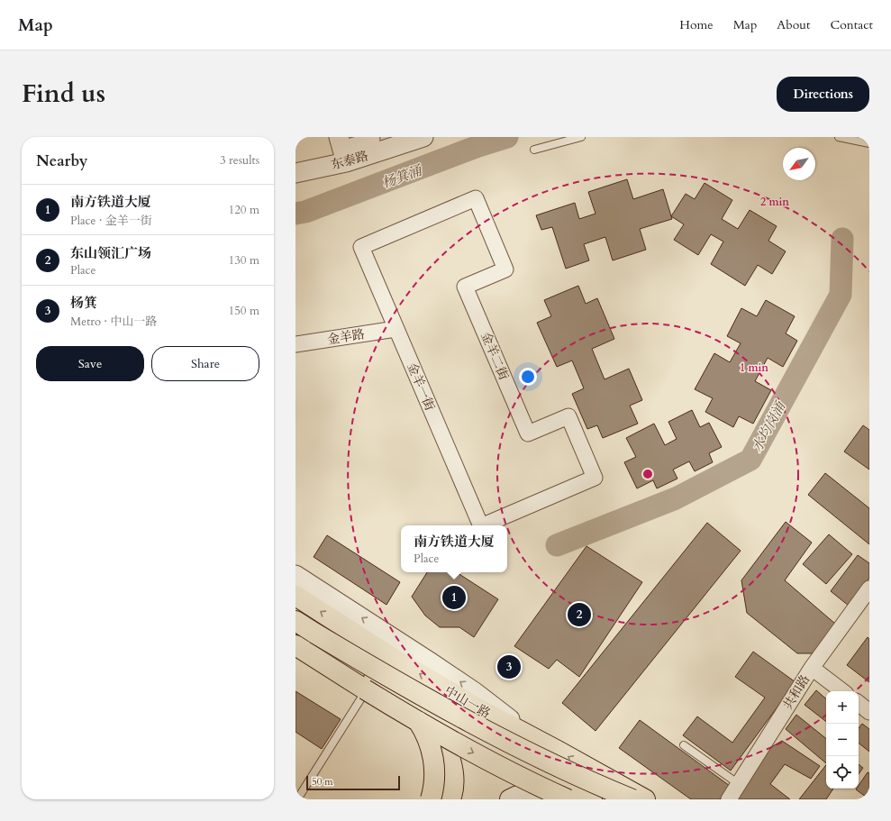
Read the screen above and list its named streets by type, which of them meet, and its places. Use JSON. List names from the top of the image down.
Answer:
{
  "streets": {
    "main road": ["中山一路"],
    "street": [
      "东泰路",
      "金羊路",
      "金羊二街",
      "金羊一街",
      "共和路"
    ]
  },
  "crossings": [
    ["金羊路", "金羊一街"],
    ["金羊二街", "金羊一街"]
  ],
  "water": ["杨箕涌", "水均岗涌"],
  "scale_bar": "50 m",
  "north": "bottom left",
  "page": {
    "header": "Map",
    "nav": [
      "Home",
      "Map",
      "About",
      "Contact"
    ],
    "title": "Find us",
    "buttons": [
      "Directions",
      ["Save", "Share"]
    ],
    "heading": ["Nearby", "3 results"],
    "list": [
      {
        "mark": "1",
        "name": "南方铁道大厦",
        "note": "Place · 金羊一街",
        "value": "120 m"
      },
      {
        "mark": "2",
        "name": "东山领汇广场",
        "note": "Place",
        "value": "130 m"
      },
      {
        "mark": "3",
        "name": "杨箕",
        "note": "Metro · 中山一路",
        "value": "150 m"
      }
    ],
    "popup": ["南方铁道大厦", "Place"],
    "pins": ["1", "2", "3"],
    "map_buttons": ["+", "−"],
    "scale": "50 m"
  },
  "rings": ["2 min", "1 min"]
}
